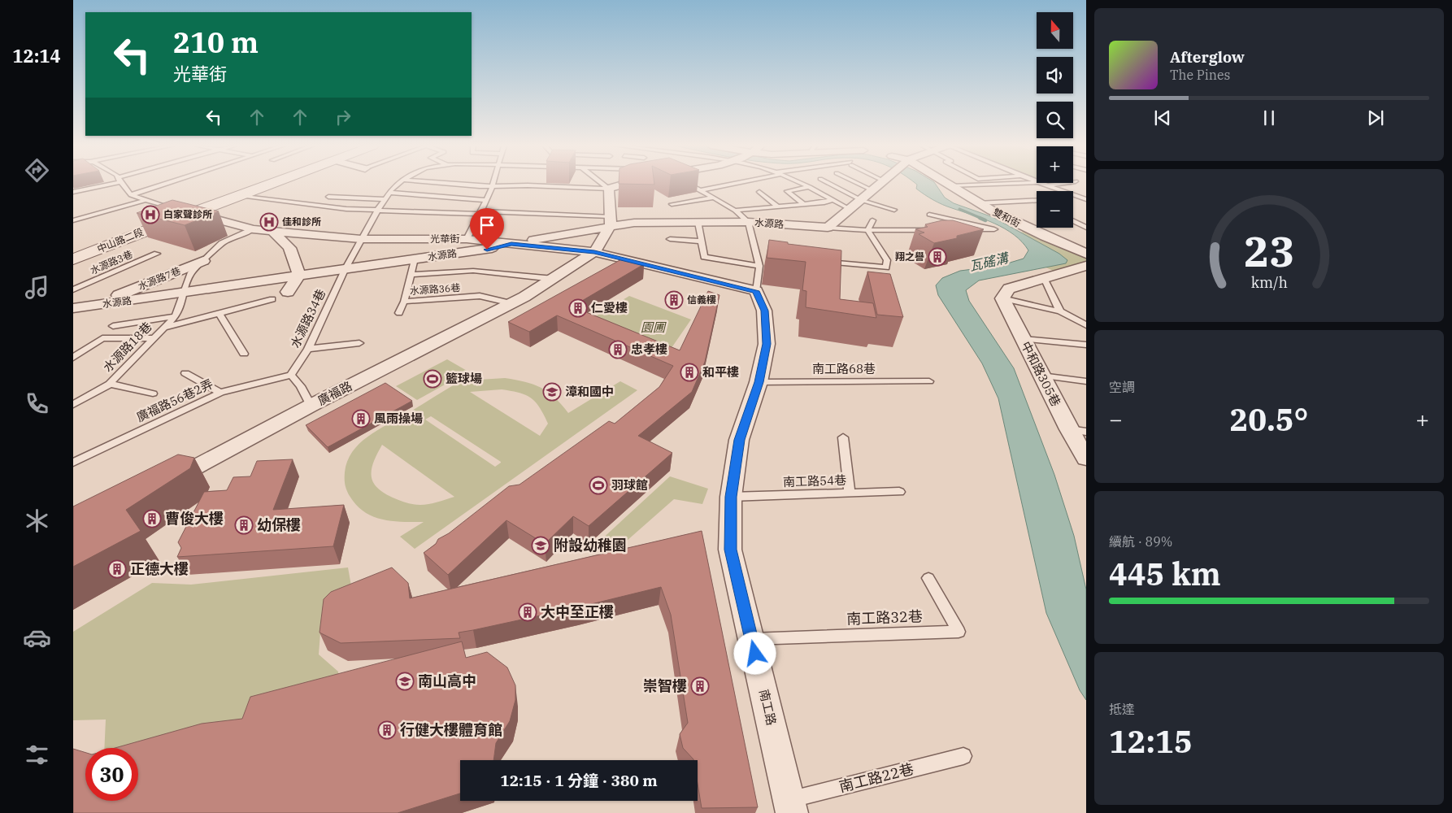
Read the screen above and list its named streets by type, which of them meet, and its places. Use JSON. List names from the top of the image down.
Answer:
{
  "streets": {
    "street": [
      "雙和街",
      "水源路",
      "光華街",
      "中山路二段",
      "水源路7巷",
      "中和路305巷",
      "廣福路",
      "南工路"
    ],
    "lane": [
      "水源路3巷",
      "水源路36巷",
      "水源路34巷",
      "水源路18巷",
      "南工路68巷",
      "廣福路56巷2弄",
      "南工路54巷",
      "南工路32巷",
      "南工路22巷"
    ]
  },
  "crossings": [
    ["水源路", "光華街"],
    ["水源路", "水源路7巷"],
    ["水源路", "水源路36巷"],
    ["水源路", "水源路34巷"],
    ["水源路", "水源路18巷"],
    ["水源路", "南工路"],
    ["光華街", "中山路二段"],
    ["光華街", "水源路34巷"],
    ["光華街", "水源路18巷"],
    ["光華街", "廣福路"],
    ["光華街", "南工路"],
    ["水源路7巷", "水源路18巷"],
    ["水源路36巷", "廣福路"],
    ["水源路34巷", "廣福路56巷2弄"],
    ["南工路68巷", "南工路"],
    ["南工路54巷", "南工路"],
    ["南工路32巷", "南工路"],
    ["南工路", "南工路22巷"]
  ],
  "water": ["瓦磘溝"],
  "parks": ["園圃"],
  "places": {
    "hospital": ["白家聲診所", "佳和診所"],
    "building": [
      "翔之譽",
      "信義樓",
      "仁愛樓",
      "忠孝樓",
      "和平樓",
      "風雨操場",
      "曹俊大樓",
      "幼保樓",
      "正德大樓",
      "大中至正樓",
      "崇智樓",
      "行健大樓體育館"
    ],
    "sports": ["籃球場", "羽球館"],
    "school or university": ["漳和國中", "附設幼稚園", "南山高中"]
  },
  "north": "top",
  "page": {
    "tabs": "12:14",
    "map_buttons": ["+", "−"],
    "turn": ["210 m", "光華街"],
    "song": ["Afterglow", "The Pines"],
    "tile": [
      "空調",
      ["續航 · 89%", "445 km"],
      ["抵達", "12:15"]
    ],
    "heat": ["−", "20.5°", "+"],
    "limit": "30",
    "trip": "12:15 · 1 分鐘 · 380 m",
    "gauge": ["23", "km/h"]
  }
}
